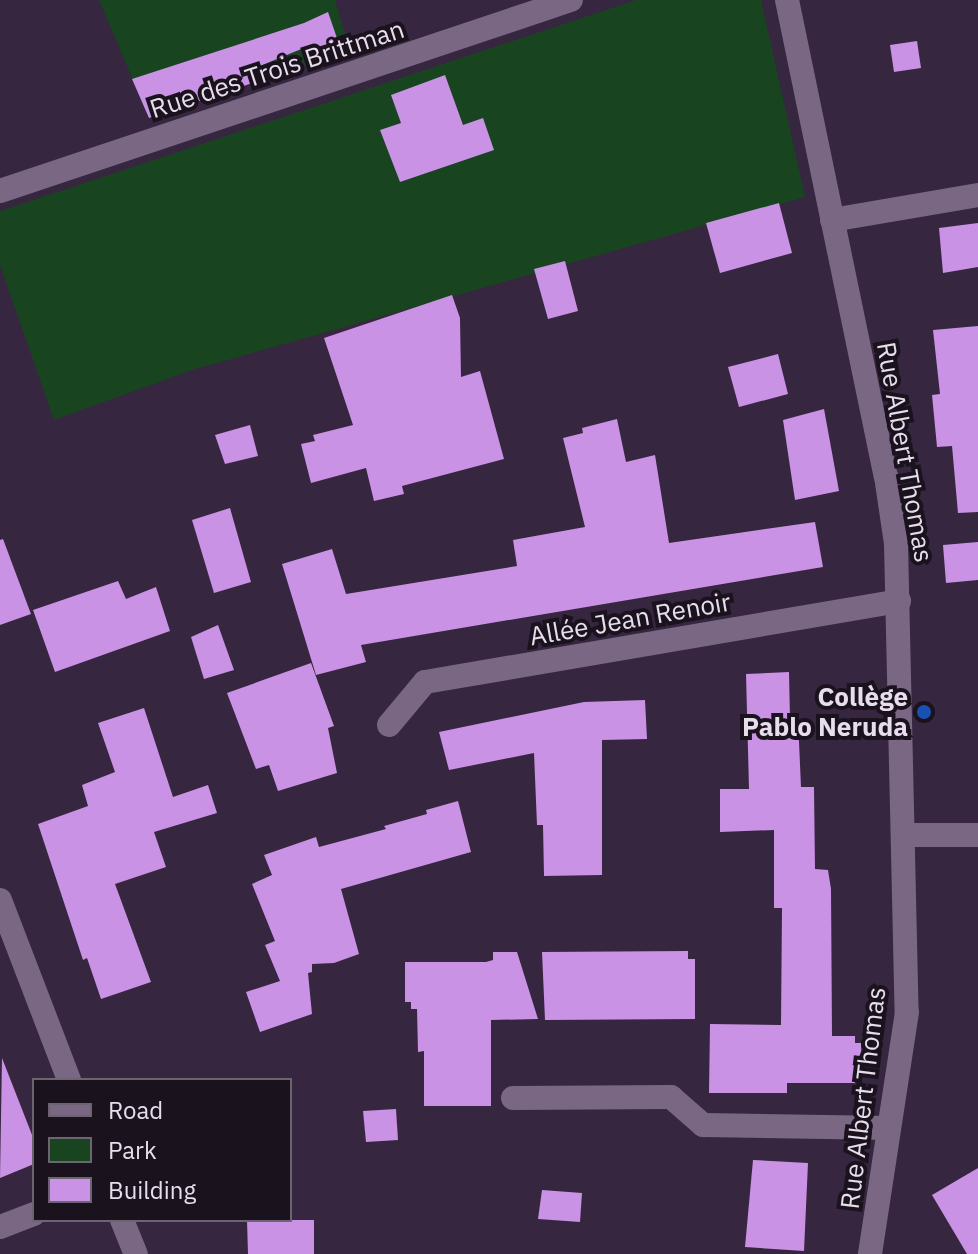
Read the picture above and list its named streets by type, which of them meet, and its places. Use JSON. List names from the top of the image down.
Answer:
{
  "streets": {
    "street": ["Rue des Trois Brittman", "Rue Albert Thomas", "Allée Jean Renoir"]
  },
  "crossings": [
    ["Rue Albert Thomas", "Allée Jean Renoir"]
  ],
  "places": ["Collège Pablo Neruda"],
  "legend": ["Road", "Park", "Building"]
}
